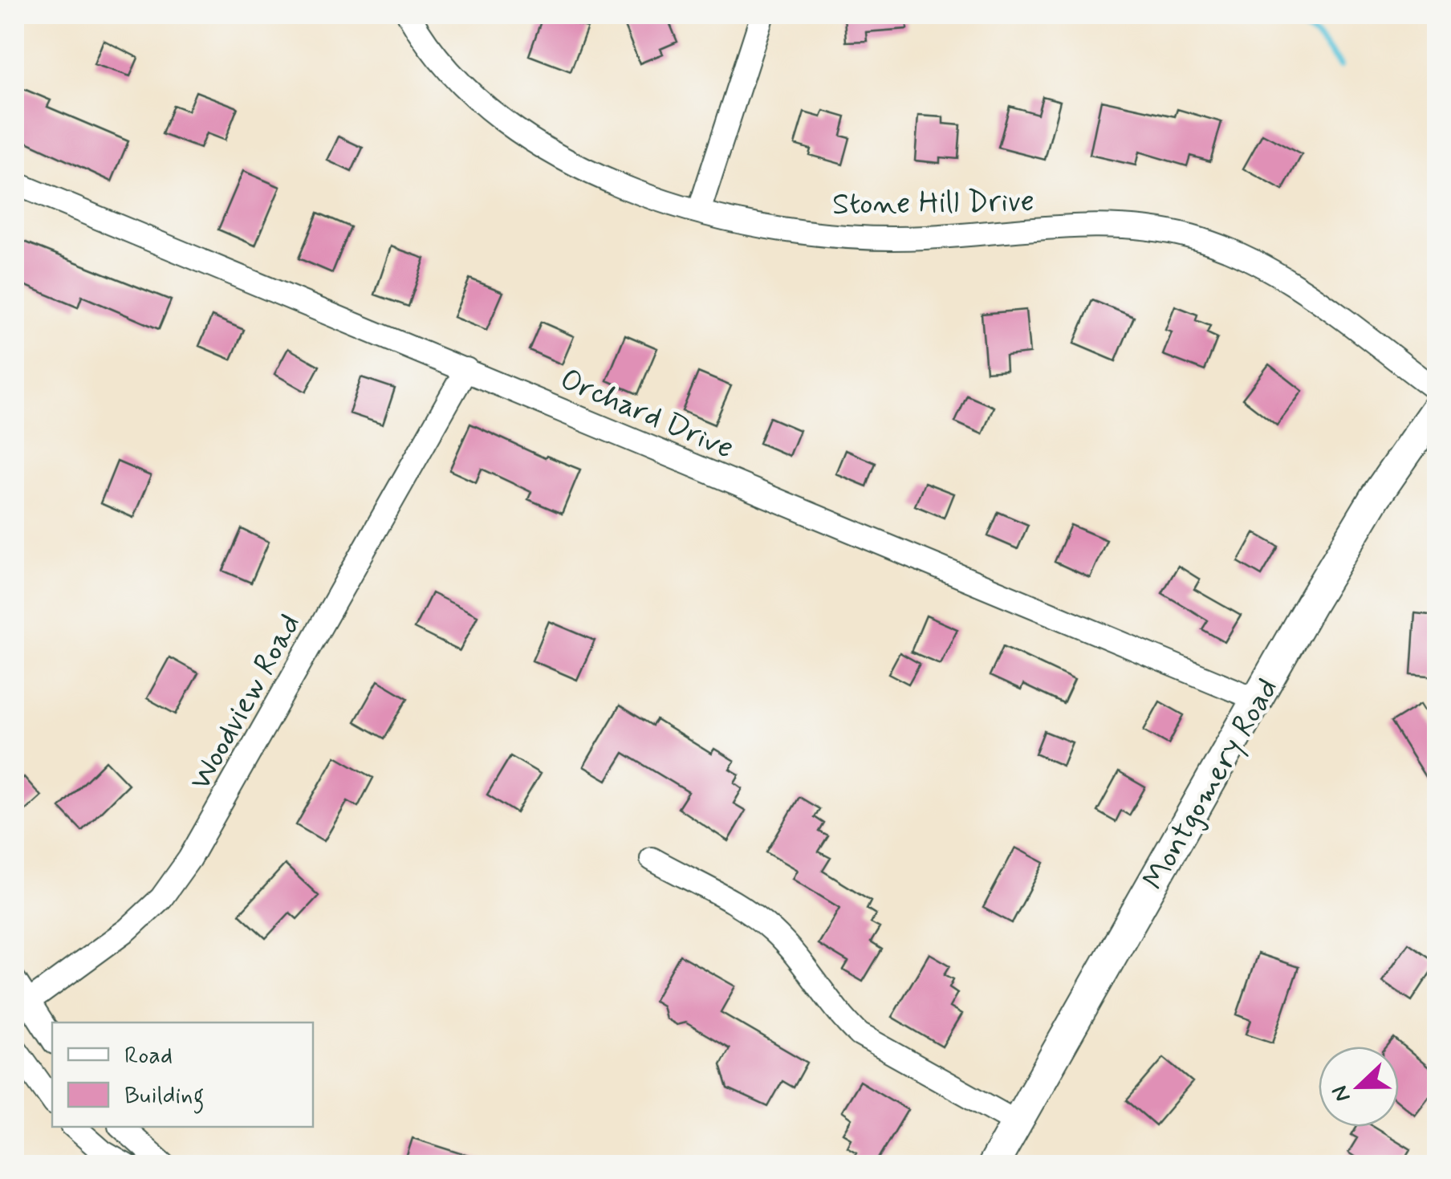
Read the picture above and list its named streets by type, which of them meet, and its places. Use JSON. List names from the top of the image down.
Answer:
{
  "streets": {
    "main road": ["Montgomery Road"],
    "street": ["Stone Hill Drive", "Orchard Drive", "Woodview Road"]
  },
  "crossings": [
    ["Orchard Drive", "Woodview Road"],
    ["Orchard Drive", "Montgomery Road"]
  ],
  "legend": ["Road", "Building"],
  "north": "left"
}
